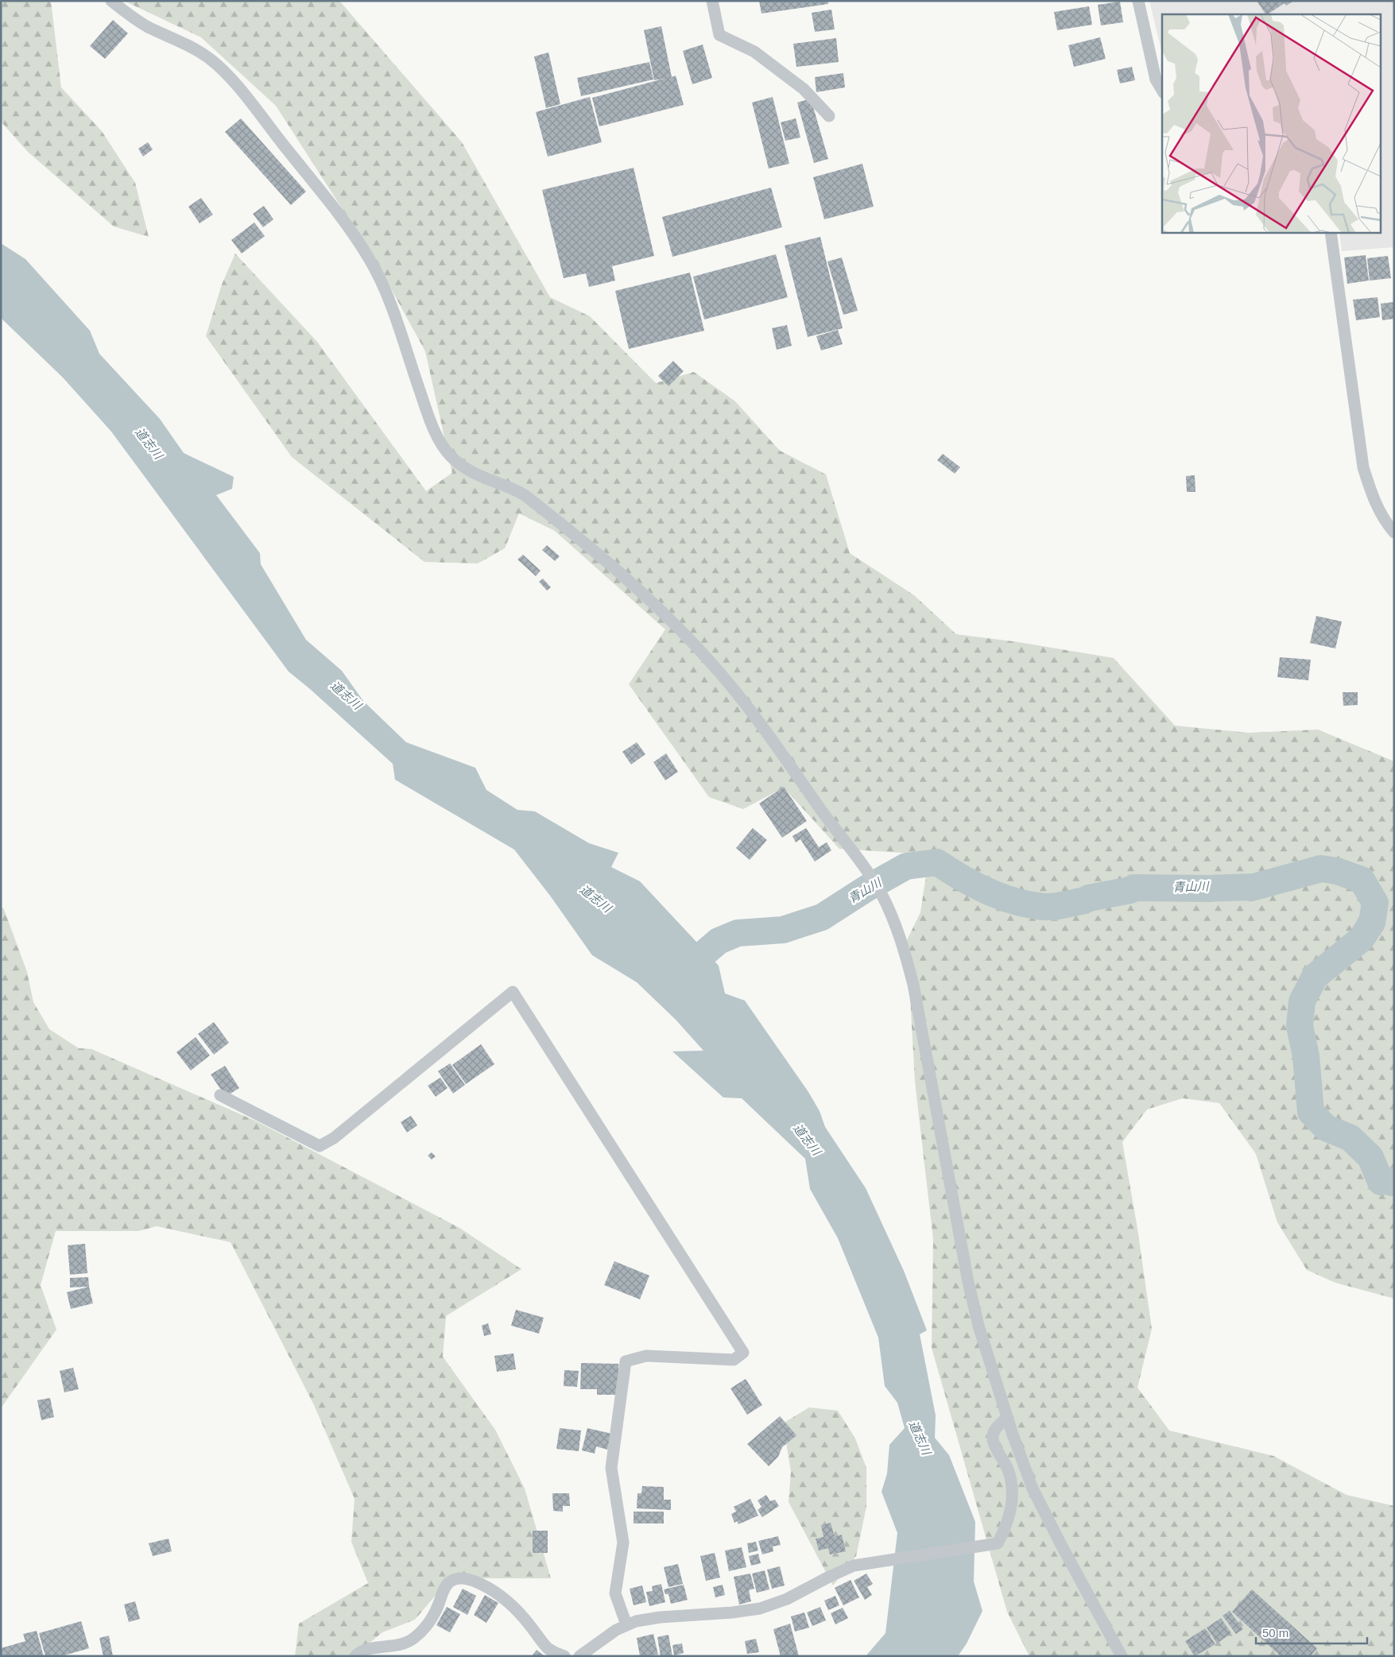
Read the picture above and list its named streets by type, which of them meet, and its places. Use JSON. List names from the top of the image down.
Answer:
{
  "water": ["道志川", "青山川"],
  "scale_bar": "50 m"
}
